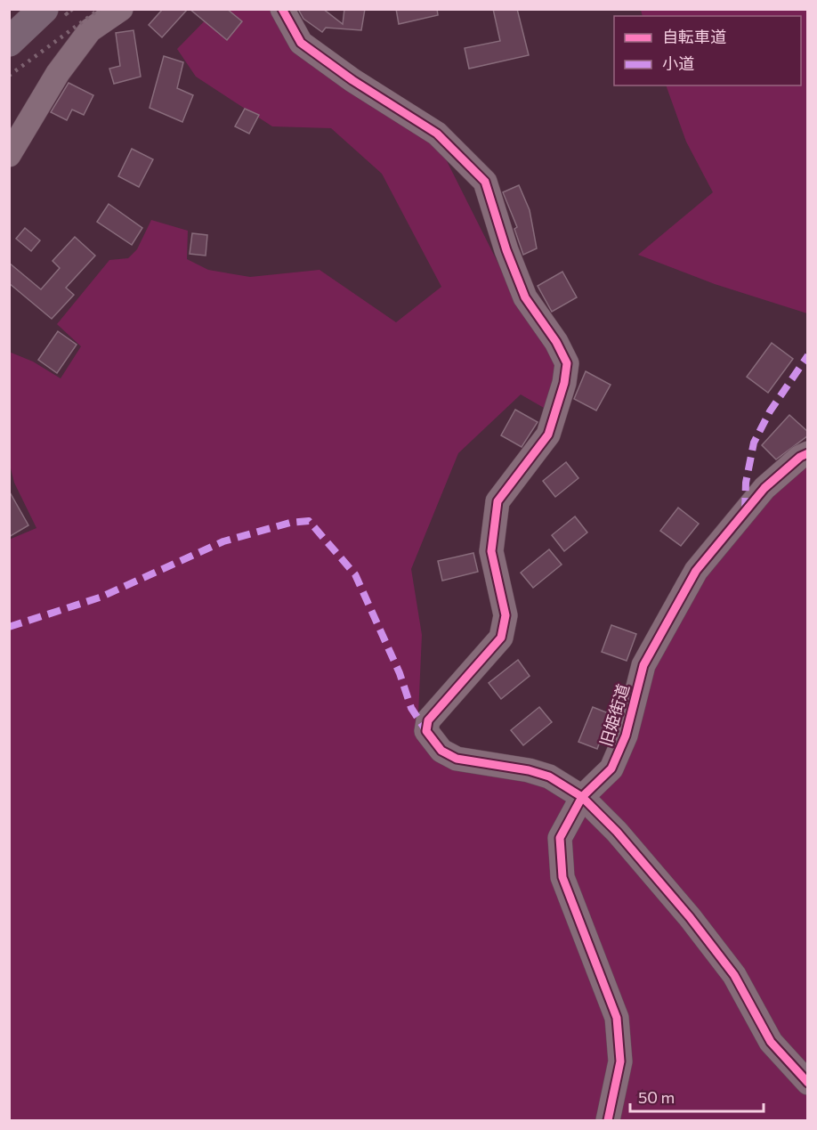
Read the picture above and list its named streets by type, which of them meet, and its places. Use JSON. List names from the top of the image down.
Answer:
{
  "streets": {
    "street": ["旧姫街道"]
  },
  "legend": ["自転車道", "小道"],
  "scale_bar": "50 m"
}
